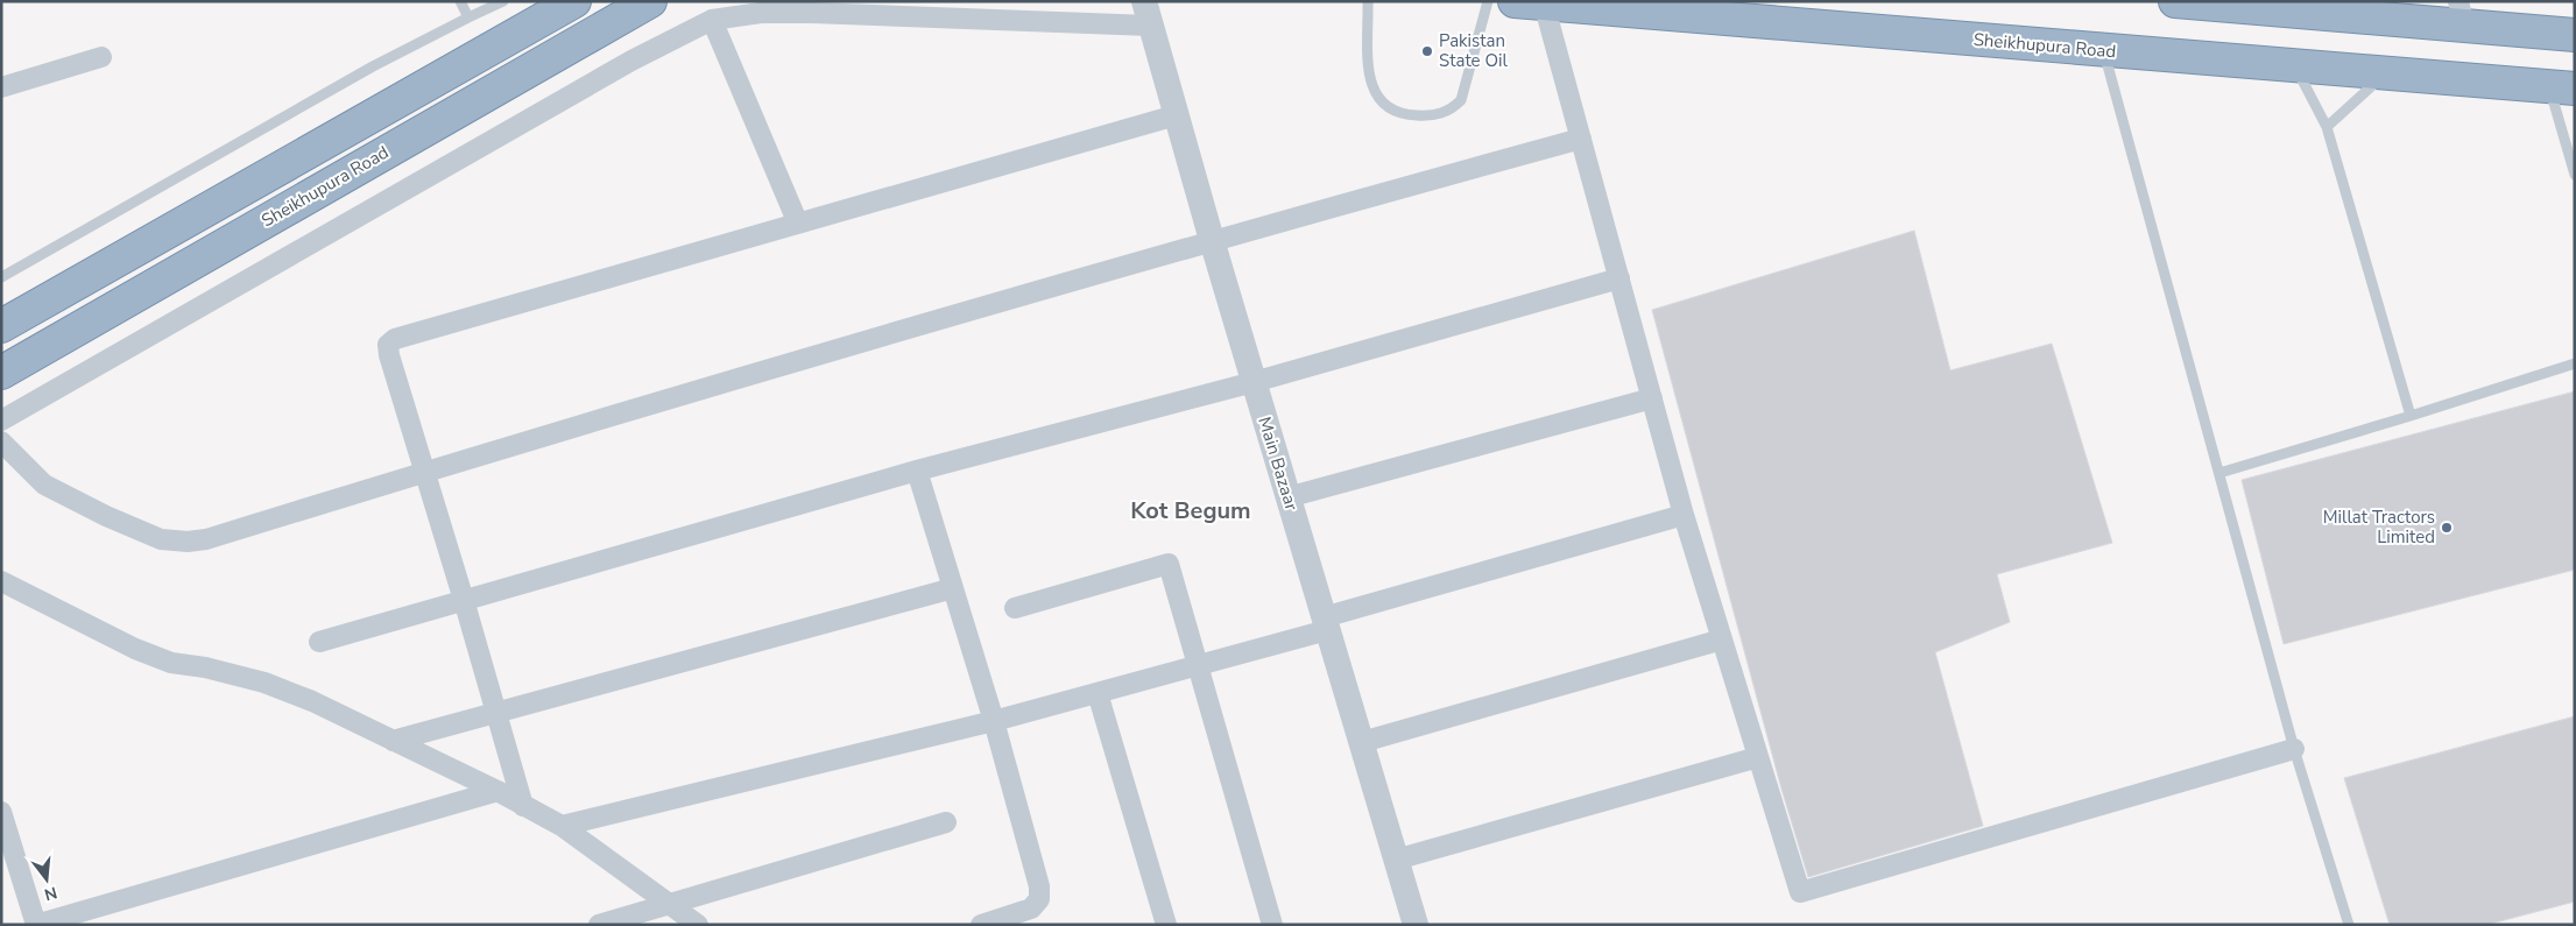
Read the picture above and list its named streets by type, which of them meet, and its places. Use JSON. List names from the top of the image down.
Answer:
{
  "streets": {
    "highway": ["Sheikhupura Road"],
    "street": ["Main Bazaar"]
  },
  "districts": ["Kot Begum"],
  "places": ["Pakistan State Oil", "Millat Tractors Limited"],
  "north": "bottom"
}
